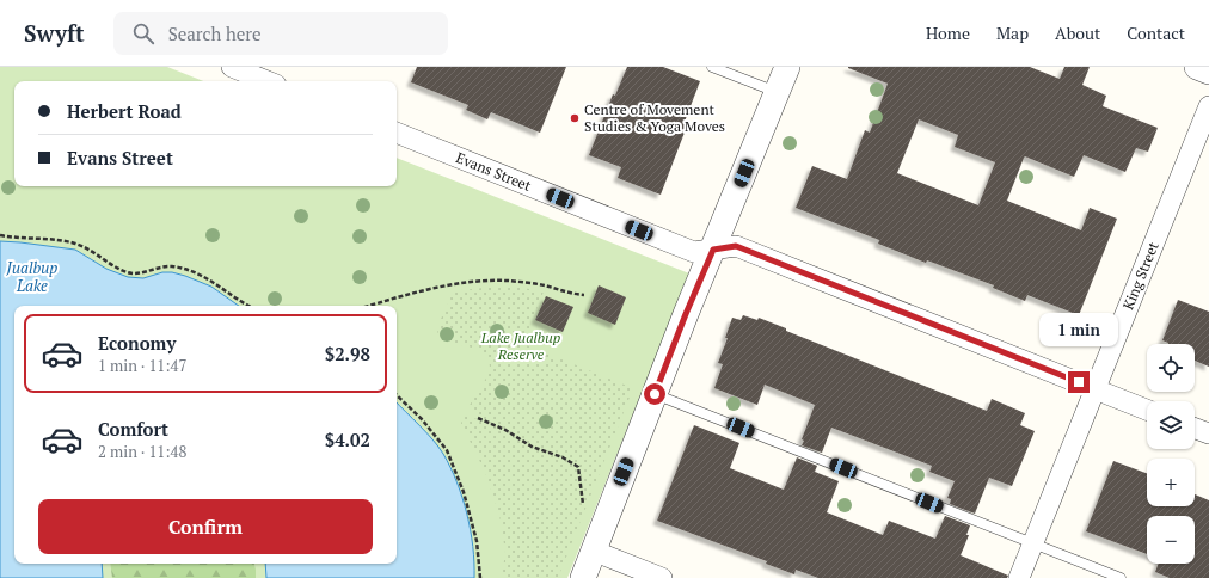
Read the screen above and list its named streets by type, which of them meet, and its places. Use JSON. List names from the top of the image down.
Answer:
{
  "streets": {
    "street": ["Evans Street", "King Street"]
  },
  "crossings": [
    ["Evans Street", "King Street"]
  ],
  "water": ["Jualbup Lake"],
  "parks": ["Lake Jualbup Reserve"],
  "places": ["Centre of Movement Studies & Yoga Moves"],
  "page": {
    "header": "Swyft",
    "search": "Search here",
    "nav": [
      "Home",
      "Map",
      "About",
      "Contact"
    ],
    "banner": ["Herbert Road", "Evans Street"],
    "bubble": "1 min",
    "list": [
      {
        "name": "Economy",
        "note": "1 min · 11:47",
        "value": "$2.98"
      },
      {
        "name": "Comfort",
        "note": "2 min · 11:48",
        "value": "$4.02"
      }
    ],
    "map_buttons": ["+", "−"],
    "buttons": "Confirm"
  }
}
